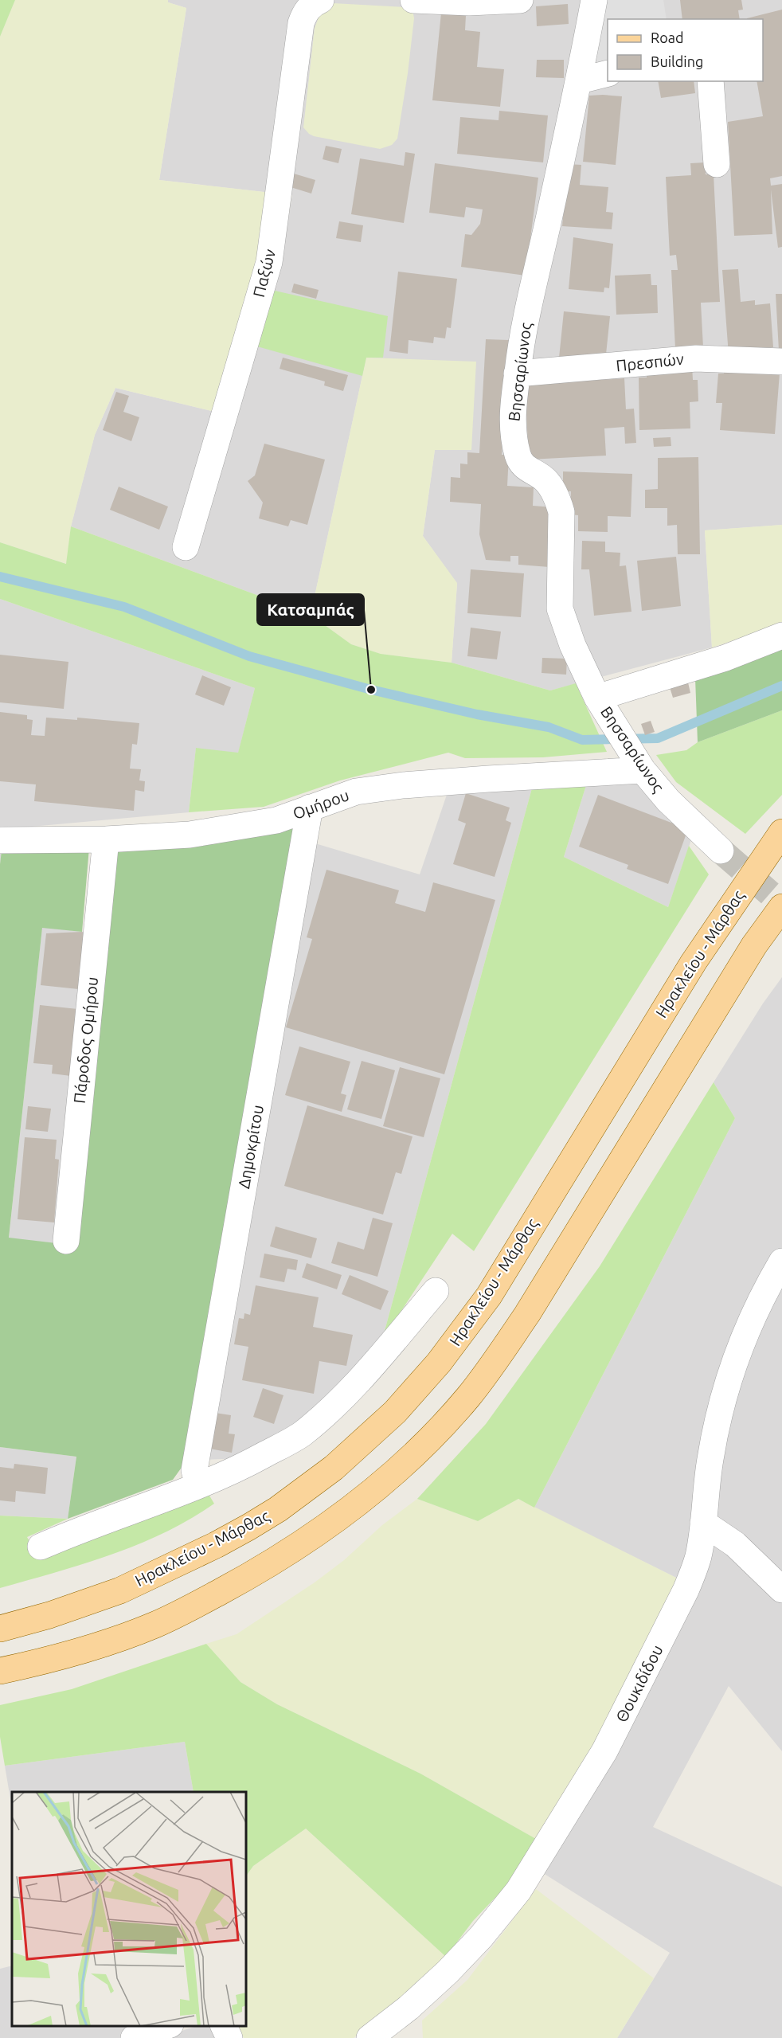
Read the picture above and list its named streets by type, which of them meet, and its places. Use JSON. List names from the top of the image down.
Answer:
{
  "streets": {
    "main road": ["Ηρακλείου - Μάρθας"],
    "street": [
      "Παξών",
      "Πρεσπών",
      "Βησσαρίωνος",
      "Ομήρου",
      "Πάροδος Ομήρου",
      "Δημοκρίτου",
      "Θουκιδίδου"
    ]
  },
  "crossings": [
    ["Πρεσπών", "Βησσαρίωνος"],
    ["Βησσαρίωνος", "Ομήρου"],
    ["Ομήρου", "Πάροδος Ομήρου"],
    ["Ομήρου", "Δημοκρίτου"]
  ],
  "places": ["Κατσαμπάς"],
  "legend": ["Road", "Building"]
}
